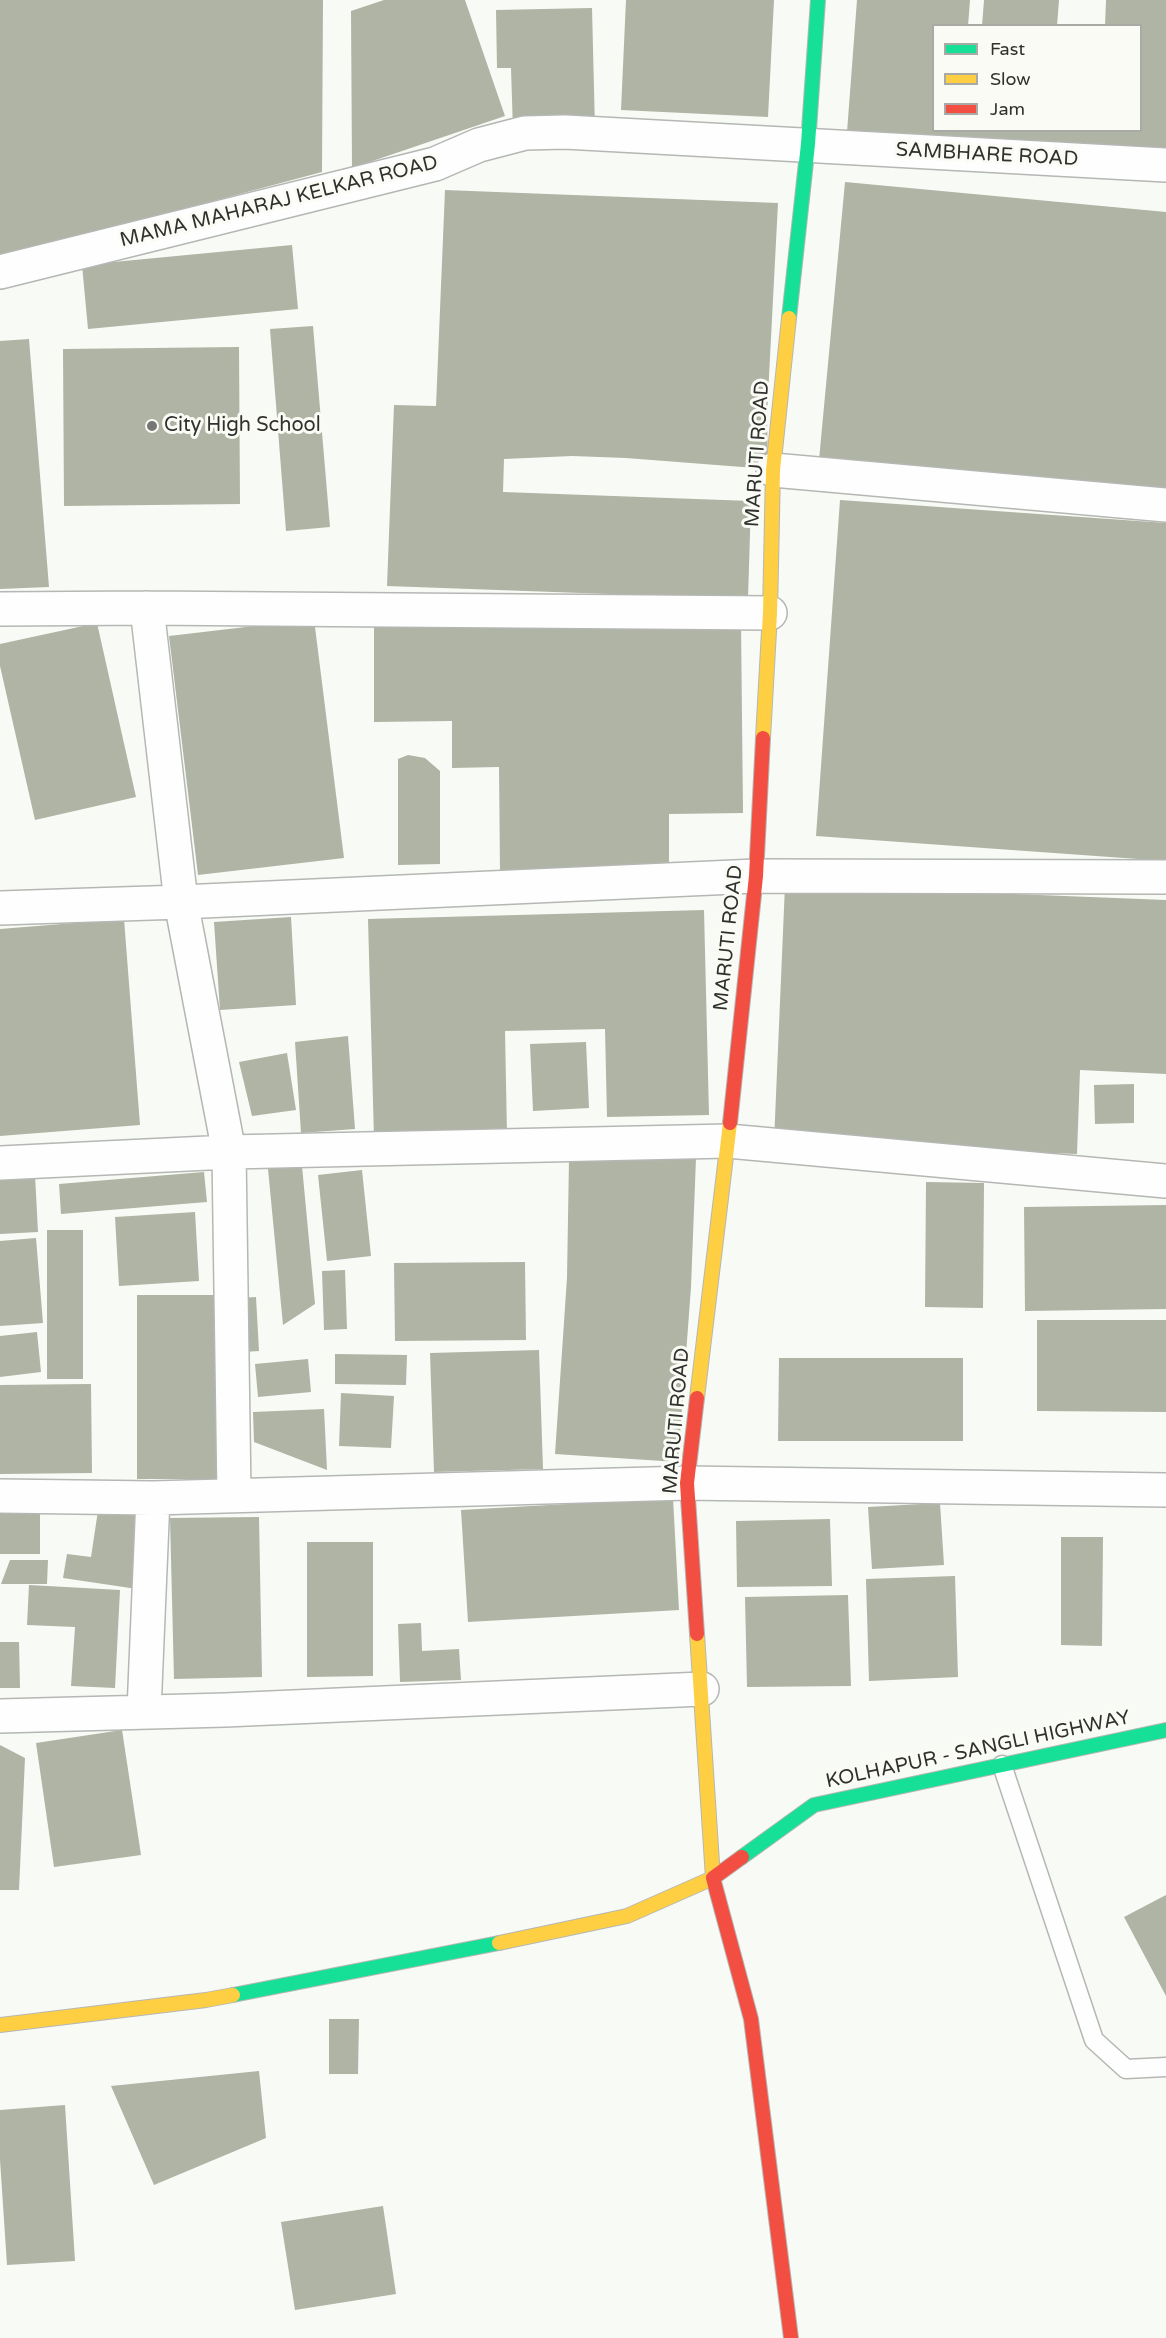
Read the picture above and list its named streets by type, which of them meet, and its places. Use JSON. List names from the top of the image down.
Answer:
{
  "streets": {
    "street": [
      "SAMBHARE ROAD",
      "MAMA MAHARAJ KELKAR ROAD",
      "MARUTI ROAD",
      "KOLHAPUR - SANGLI HIGHWAY"
    ]
  },
  "crossings": [
    ["SAMBHARE ROAD", "MAMA MAHARAJ KELKAR ROAD"],
    ["SAMBHARE ROAD", "MARUTI ROAD"],
    ["MAMA MAHARAJ KELKAR ROAD", "MARUTI ROAD"],
    ["MARUTI ROAD", "KOLHAPUR - SANGLI HIGHWAY"]
  ],
  "places": ["City High School"],
  "legend": ["Fast", "Slow", "Jam"]
}
